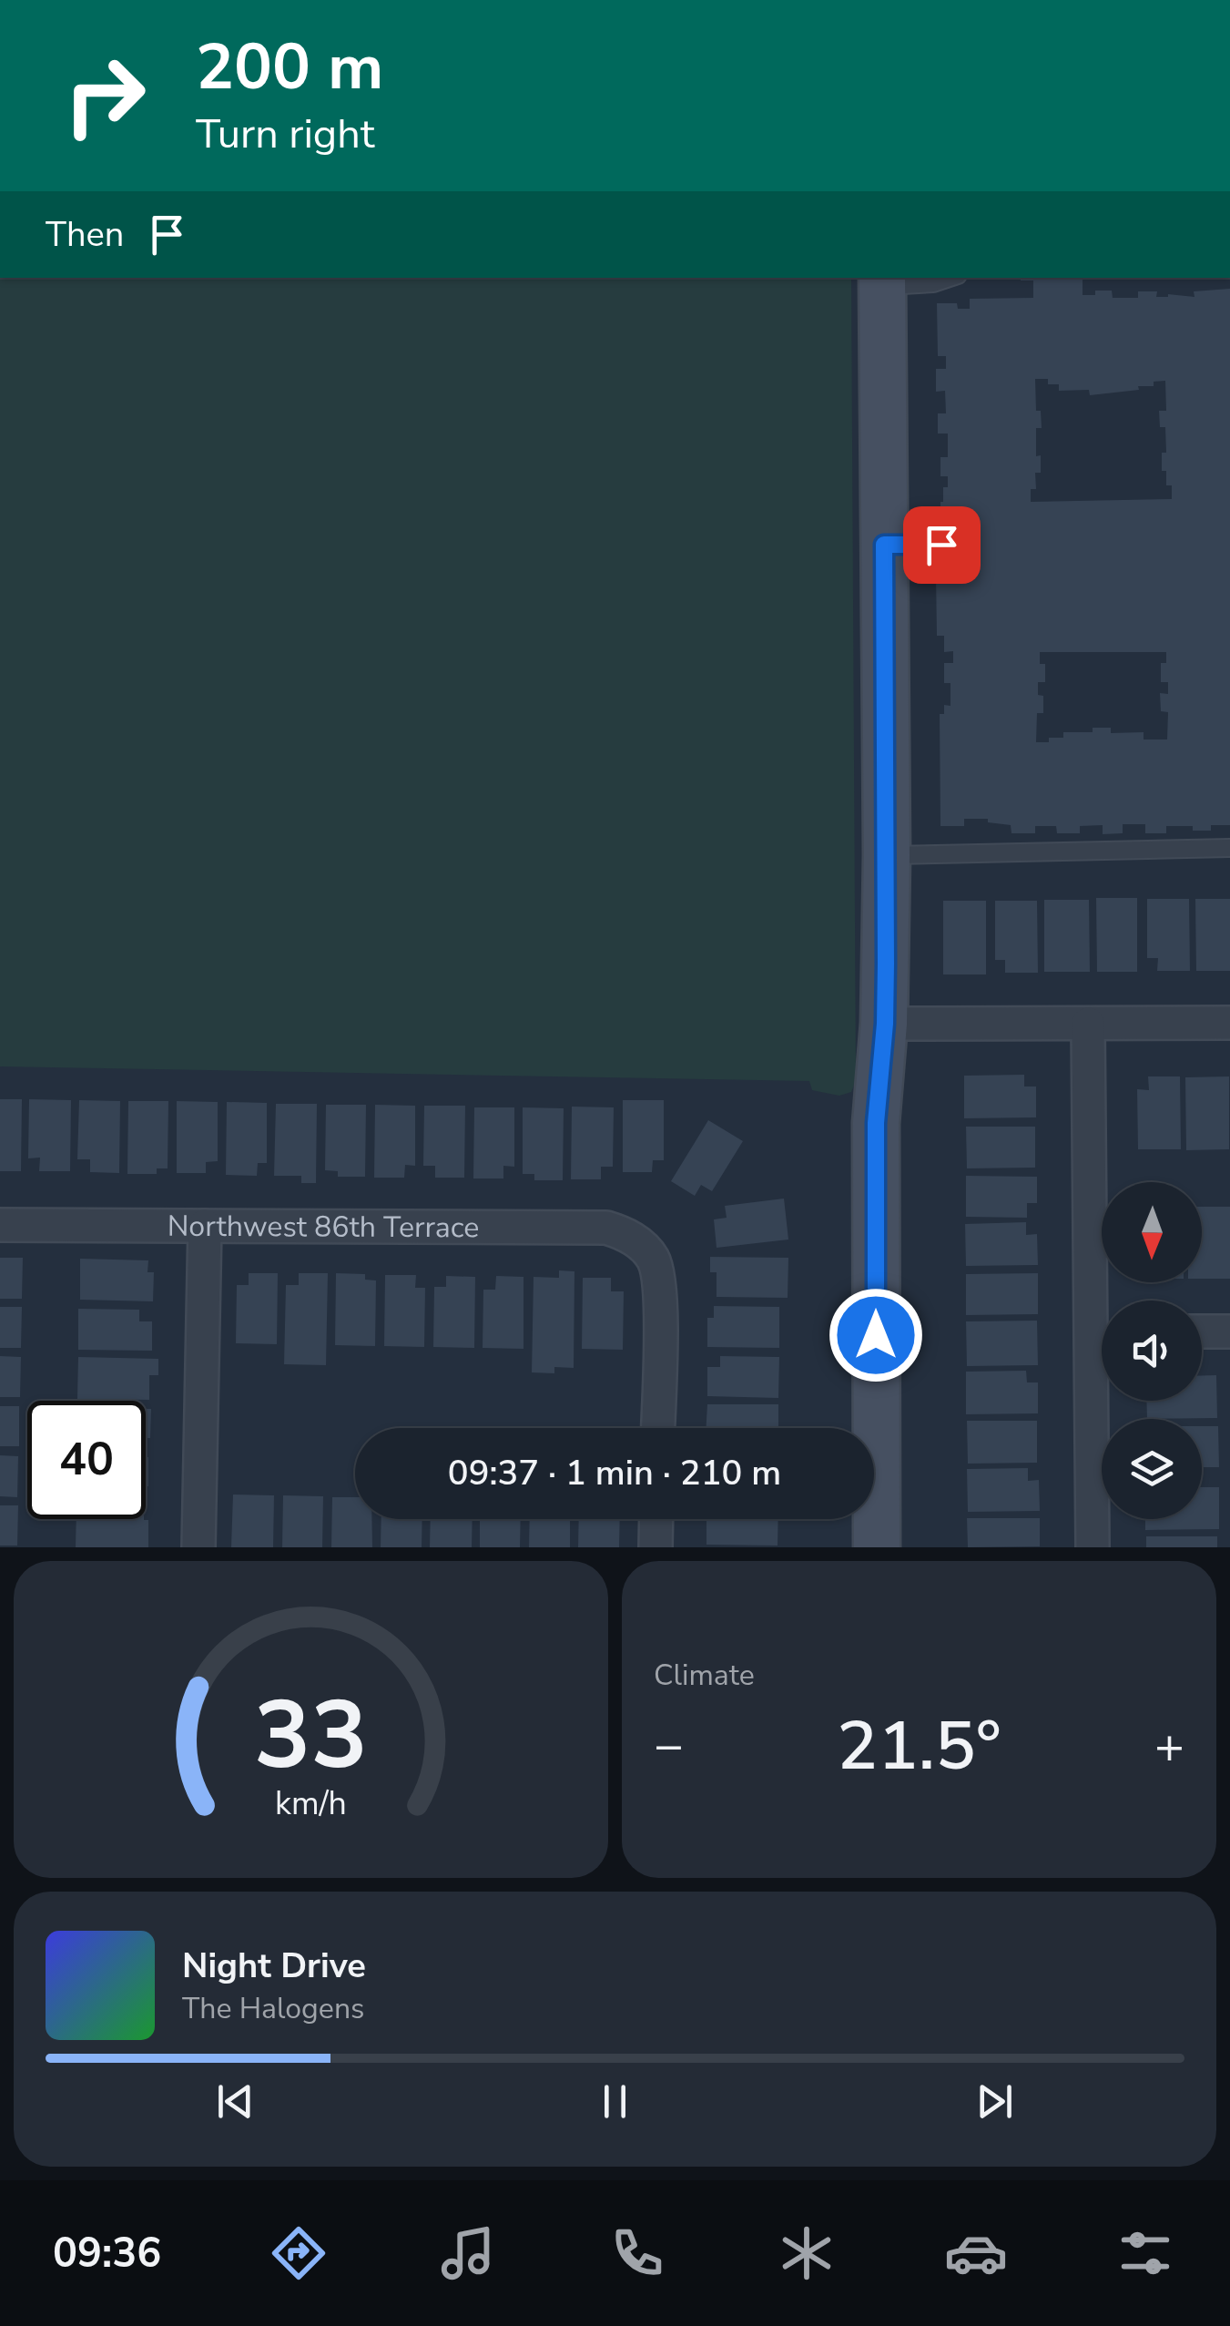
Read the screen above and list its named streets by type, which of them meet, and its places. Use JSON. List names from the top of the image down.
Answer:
{
  "streets": {
    "street": ["Northwest 86th Terrace"]
  },
  "north": "bottom",
  "page": {
    "turn": ["200 m", "Turn right"],
    "then": "Then",
    "limit": "40",
    "trip": "09:37 · 1 min · 210 m",
    "tile": "Climate",
    "heat": ["−", "21.5°", "+"],
    "song": ["Night Drive", "The Halogens"],
    "tabs": "09:36",
    "gauge": ["33", "km/h"]
  }
}
